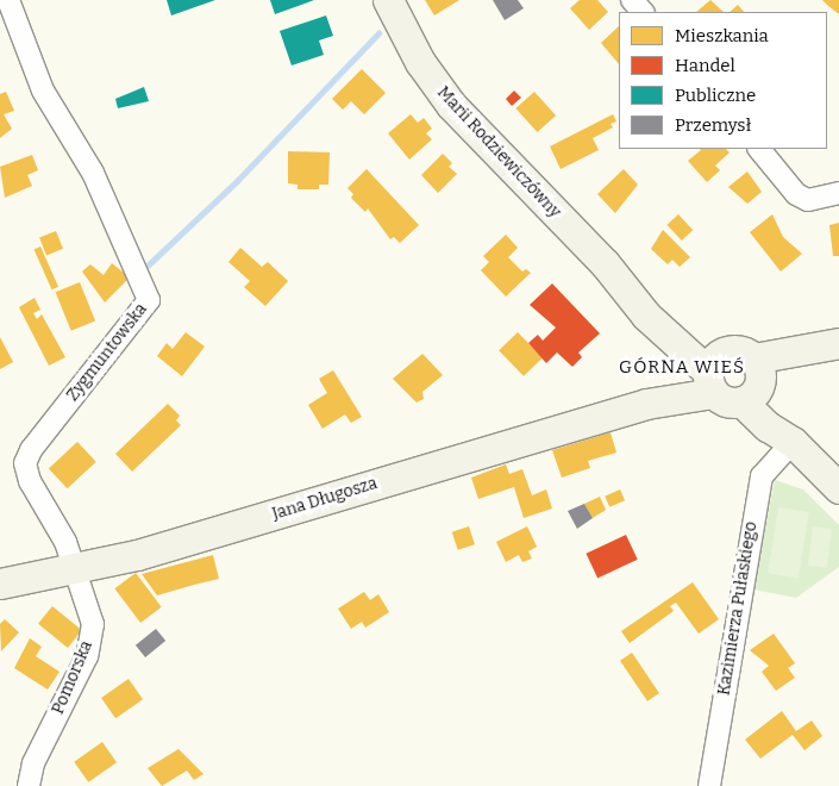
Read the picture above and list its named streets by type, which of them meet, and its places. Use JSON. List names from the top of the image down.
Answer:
{
  "streets": {
    "street": [
      "Marii Rodziewiczówny",
      "Zygmuntowska",
      "Jana Długosza",
      "Kazimierza Pułaskiego",
      "Pomorska"
    ]
  },
  "crossings": [
    ["Marii Rodziewiczówny", "Jana Długosza"],
    ["Marii Rodziewiczówny", "Kazimierza Pułaskiego"],
    ["Zygmuntowska", "Jana Długosza"],
    ["Zygmuntowska", "Pomorska"],
    ["Jana Długosza", "Pomorska"]
  ],
  "districts": ["GÓRNA WIEŚ"],
  "legend": [
    "Mieszkania",
    "Handel",
    "Publiczne",
    "Przemysł"
  ]
}
